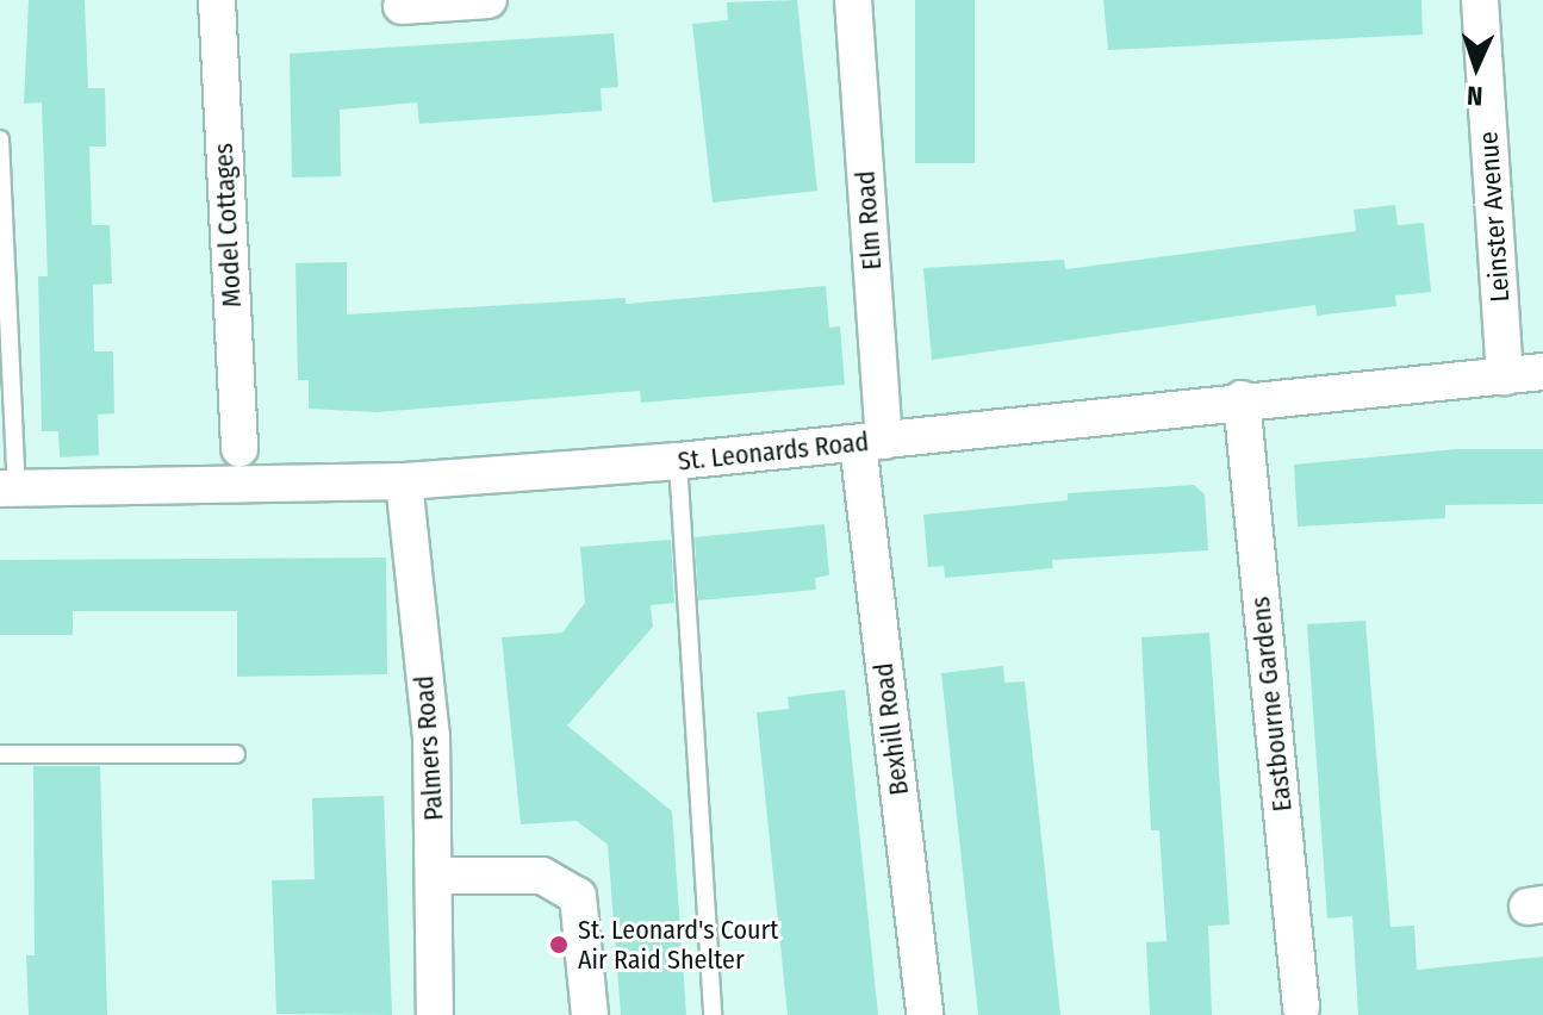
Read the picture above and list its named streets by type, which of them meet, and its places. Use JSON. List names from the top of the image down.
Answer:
{
  "streets": {
    "street": [
      "Leinster Avenue",
      "Elm Road",
      "Model Cottages",
      "St. Leonards Road",
      "Eastbourne Gardens",
      "Bexhill Road",
      "Palmers Road"
    ]
  },
  "crossings": [
    ["Leinster Avenue", "St. Leonards Road"],
    ["Elm Road", "St. Leonards Road"],
    ["Elm Road", "Bexhill Road"],
    ["St. Leonards Road", "Eastbourne Gardens"],
    ["St. Leonards Road", "Bexhill Road"],
    ["St. Leonards Road", "Palmers Road"]
  ],
  "places": ["St. Leonard's Court Air Raid Shelter"],
  "north": "bottom"
}
